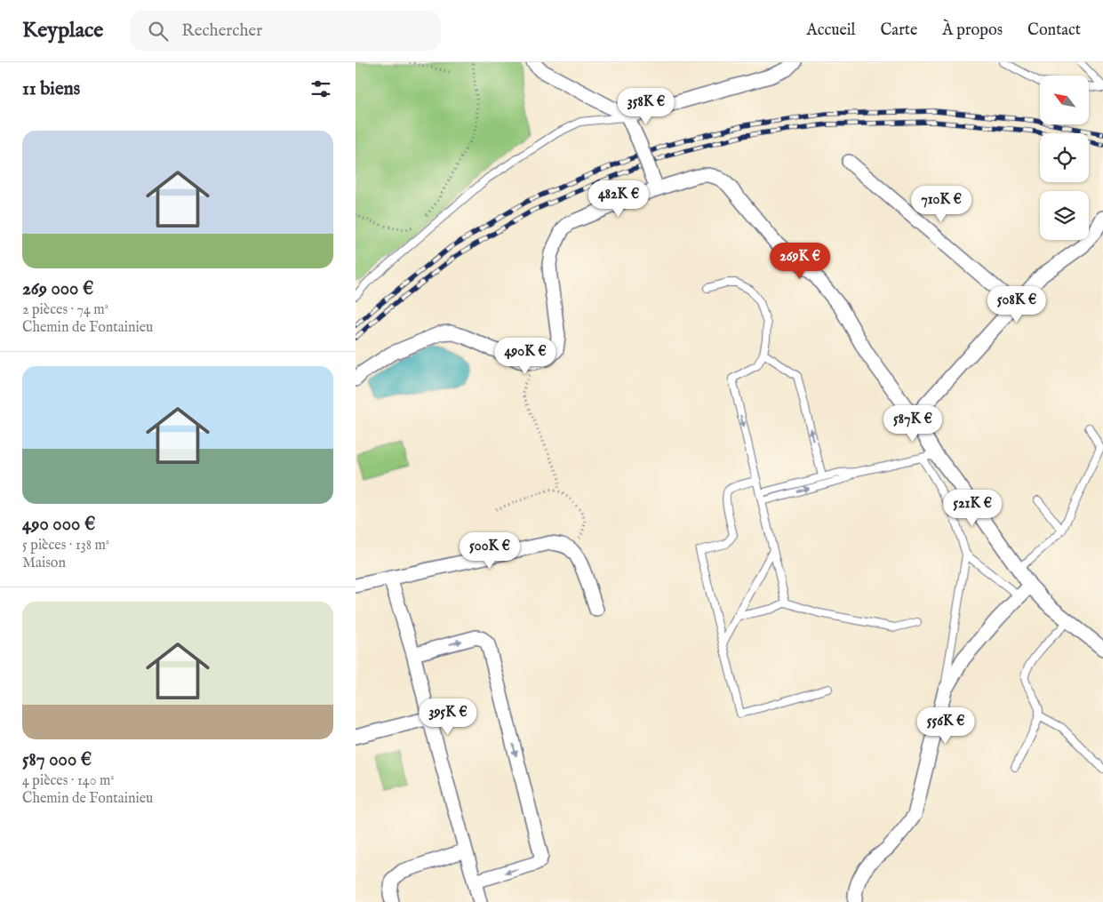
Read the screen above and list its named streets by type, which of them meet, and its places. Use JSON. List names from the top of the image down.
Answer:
{
  "north": "top left",
  "page": {
    "header": "Keyplace",
    "search": "Rechercher",
    "nav": [
      "Accueil",
      "Carte",
      "À propos",
      "Contact"
    ],
    "heading": "11 biens",
    "price": [
      "358K €",
      "482K €",
      "710K €",
      "269K €",
      "508K €",
      "490K €",
      "587K €",
      "521K €",
      "500K €",
      "395K €",
      "556K €"
    ],
    "list": [
      {
        "name": "269 000 €",
        "note": "2 pièces · 74 m² · Chemin de Fontainieu"
      },
      {
        "name": "490 000 €",
        "note": "5 pièces · 138 m² · Maison"
      },
      {
        "name": "587 000 €",
        "note": "4 pièces · 140 m² · Chemin de Fontainieu"
      }
    ]
  }
}
